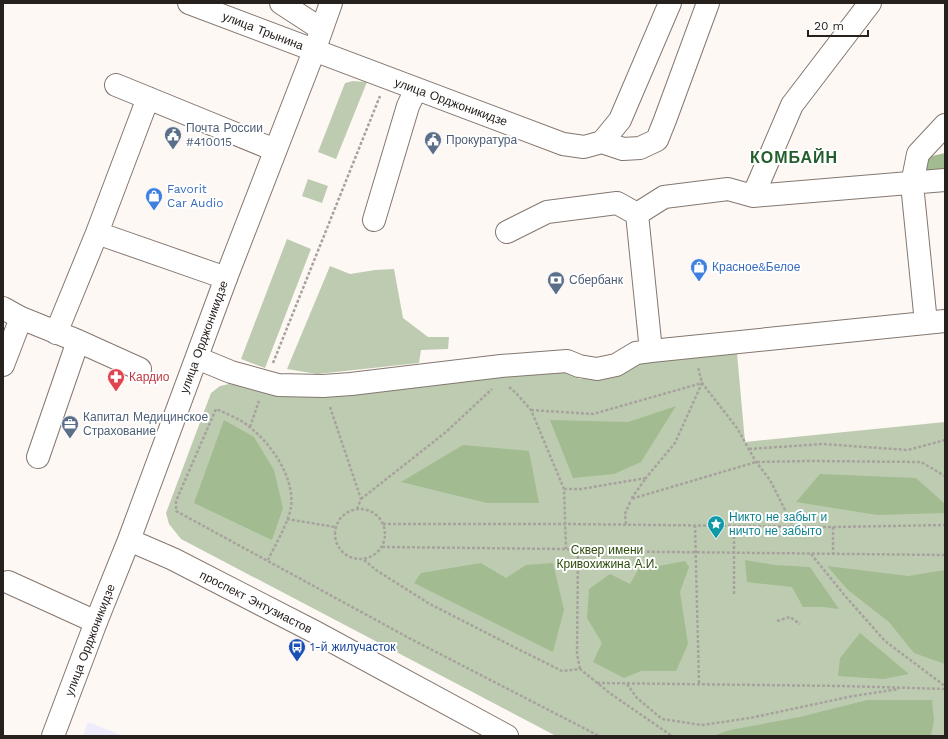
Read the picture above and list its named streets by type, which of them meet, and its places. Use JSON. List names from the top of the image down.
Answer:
{
  "streets": {
    "street": ["улица Трынина", "улица Орджоникидзе", "проспект Энтузиастов"]
  },
  "crossings": [
    ["улица Трынина", "улица Орджоникидзе"],
    ["улица Орджоникидзе", "проспект Энтузиастов"]
  ],
  "districts": ["КОМБАЙН"],
  "parks": ["Сквер имени Кривохижина А.И."],
  "places": {
    "public building": ["Почта России #410015", "Прокуратура"],
    "shop": ["Favorit Car Audio", "Красное&Белое"],
    "bank": ["Сбербанк"],
    "pharmacy": ["Кардио"],
    "office": ["Капитал Медицинское Страхование"],
    "place": ["Никто не забыт и ничто не забыто"],
    "bus stop": ["1-й жилучасток"]
  },
  "scale_bar": "20 m"
}
